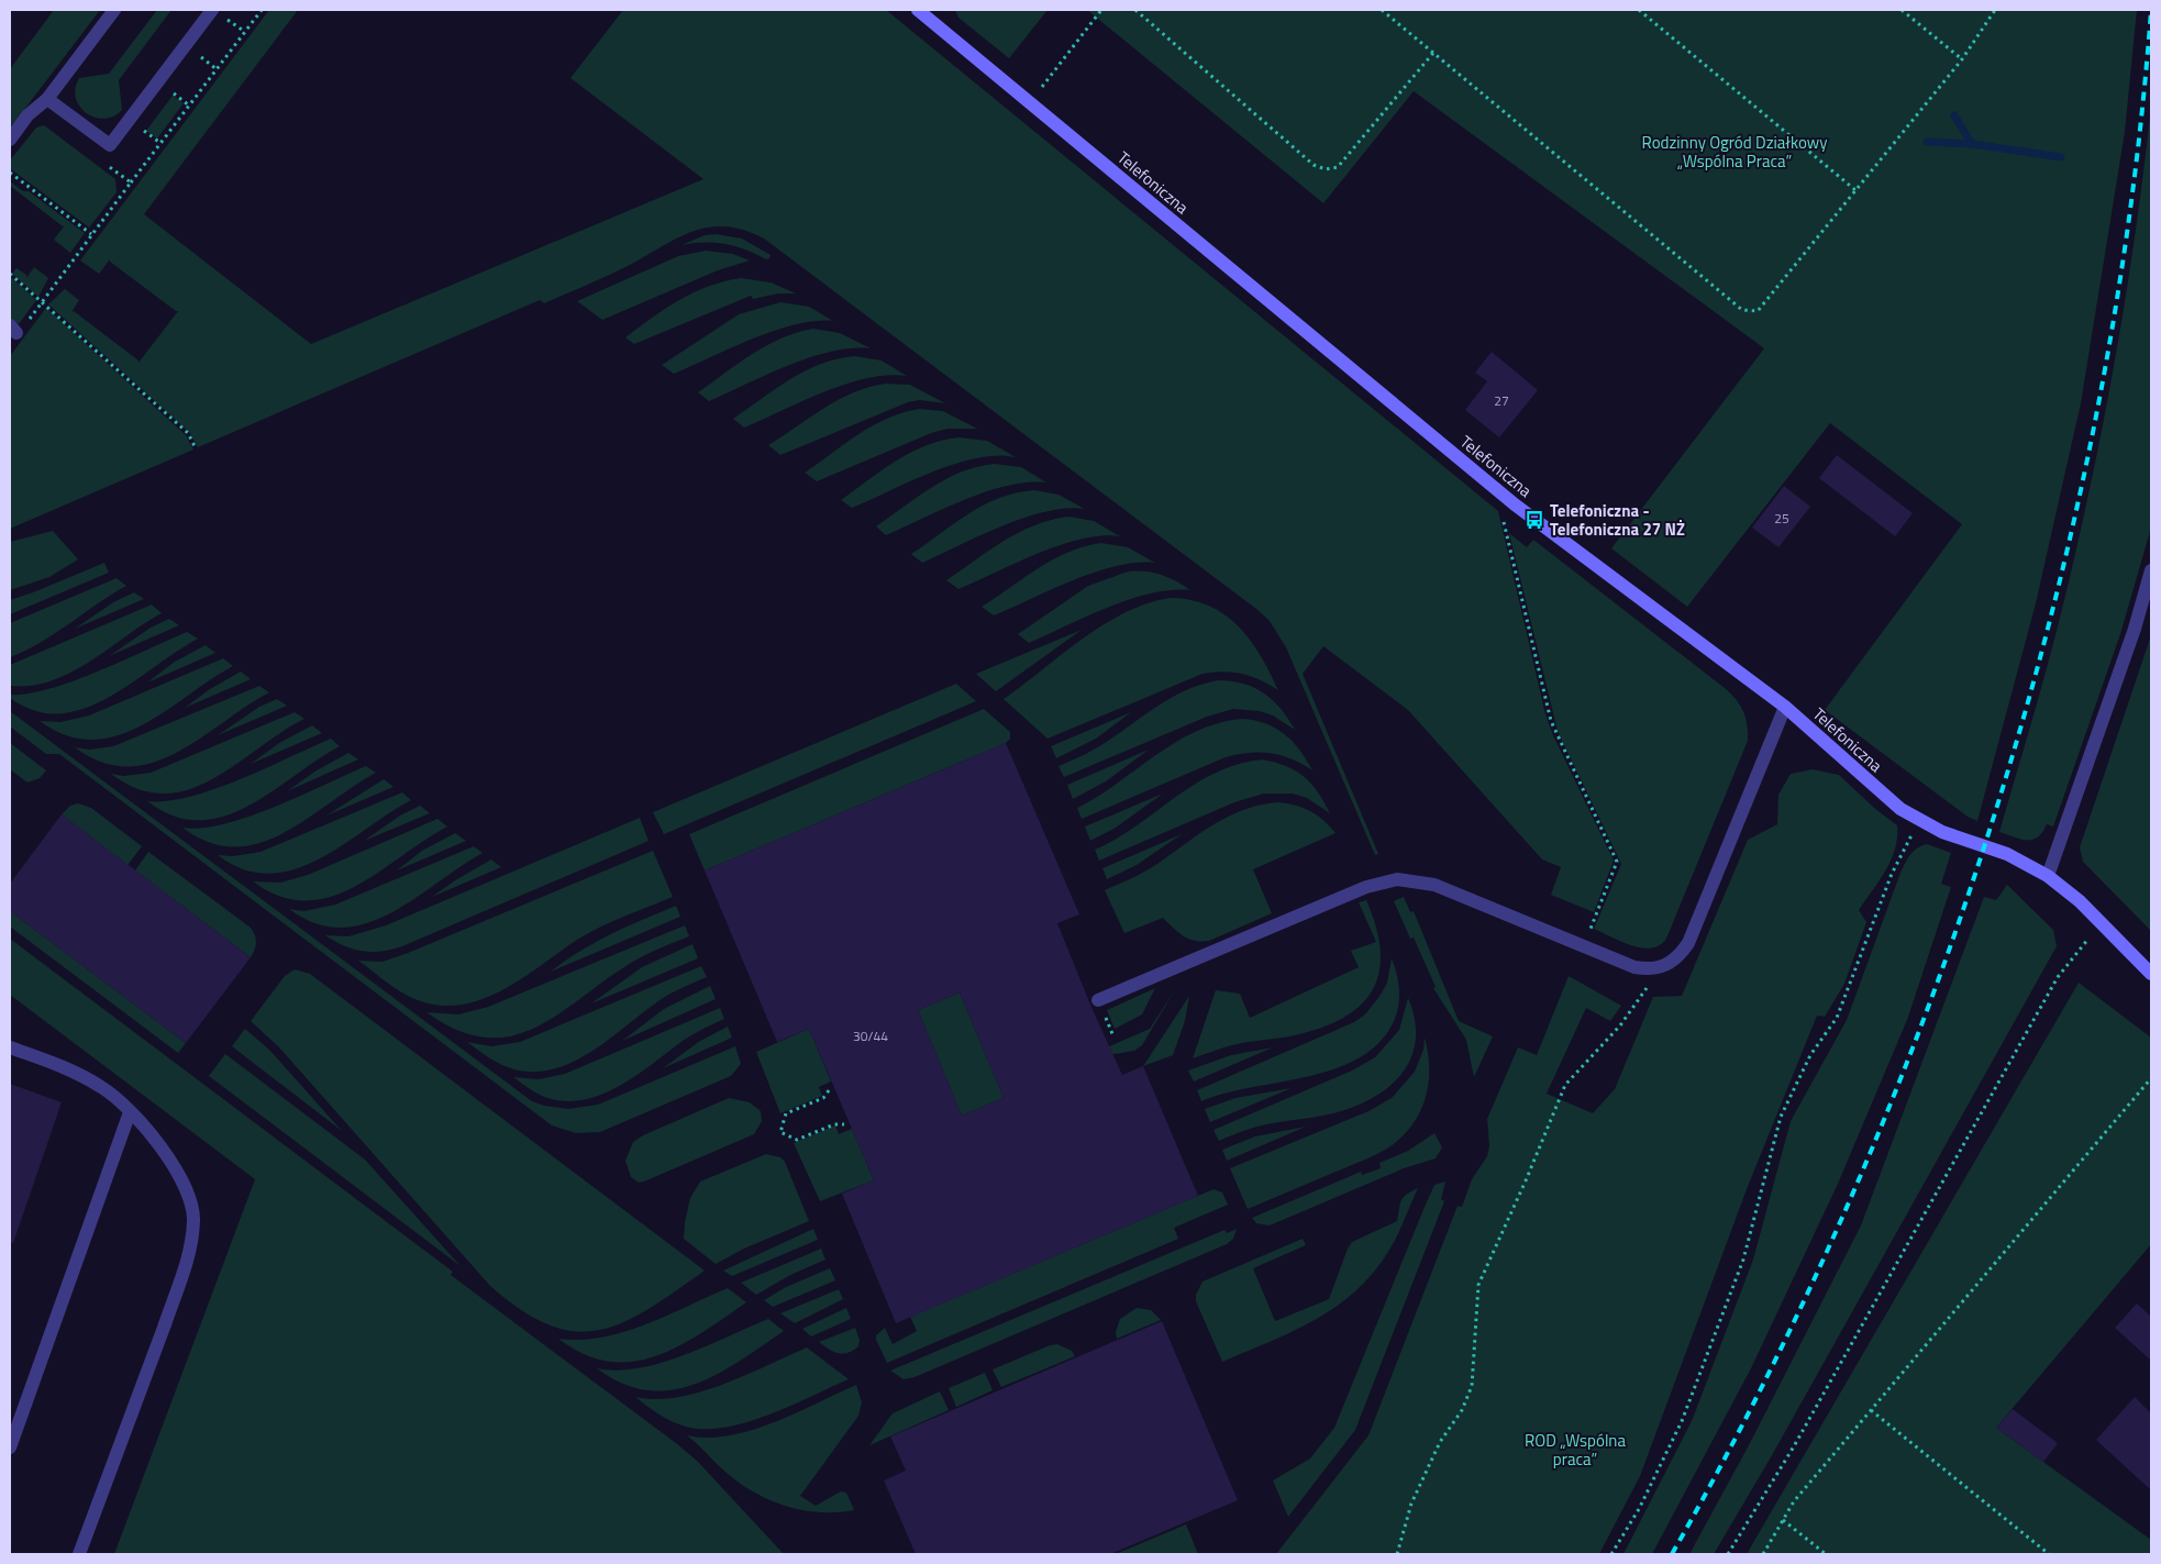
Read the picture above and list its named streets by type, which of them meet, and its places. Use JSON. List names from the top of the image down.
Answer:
{
  "streets": {
    "street": ["Telefoniczna"]
  },
  "parks": ["Rodzinny Ogród Działkowy „Wspólna Praca”", "ROD „Wspólna praca”"],
  "places": {
    "bus stop": ["Telefoniczna - Telefoniczna 27 NŻ"]
  },
  "house_numbers": ["27", "25", "30/44"]
}
